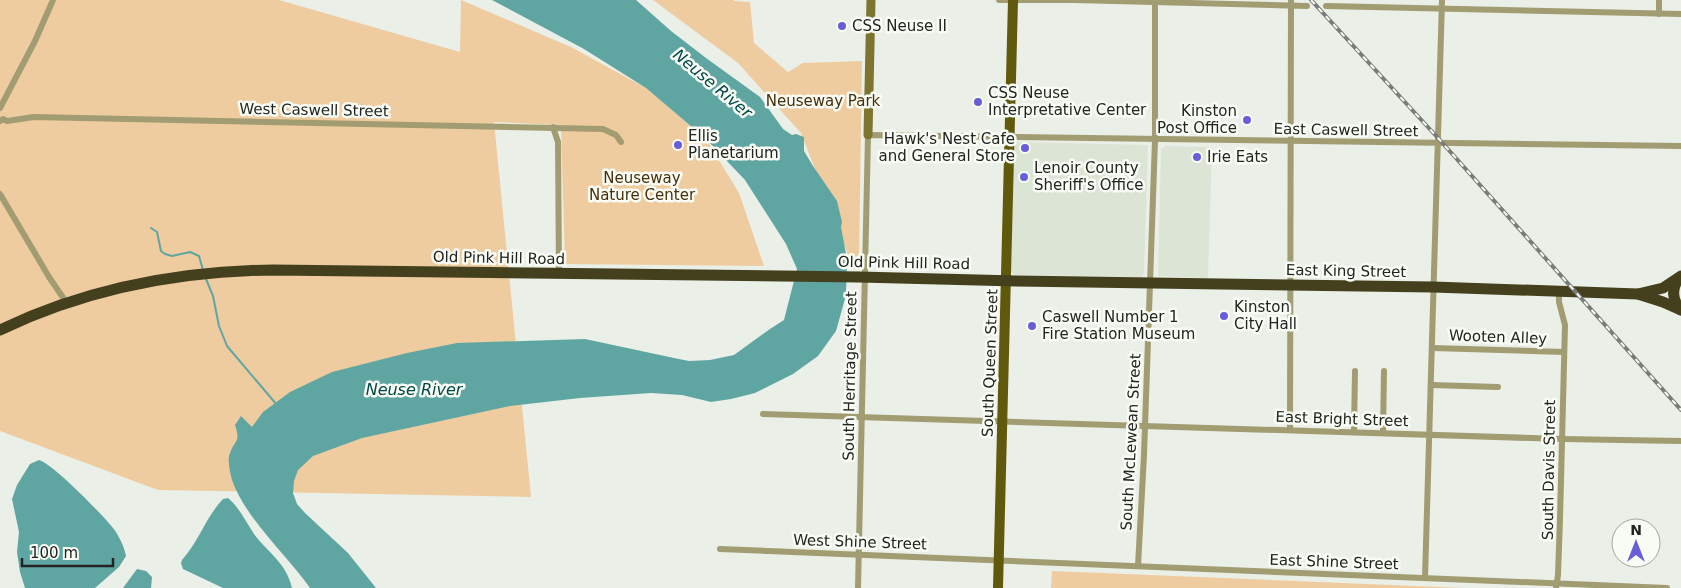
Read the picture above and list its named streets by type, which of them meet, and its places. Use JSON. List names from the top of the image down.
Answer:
{
  "streets": {
    "highway": ["Old Pink Hill Road", "East King Street"],
    "main road": ["South Queen Street"],
    "street": [
      "West Caswell Street",
      "East Caswell Street",
      "Wooten Alley",
      "South Herritage Street",
      "East Bright Street",
      "South McLewean Street",
      "South Davis Street",
      "West Shine Street",
      "East Shine Street"
    ]
  },
  "crossings": [
    ["East Caswell Street", "South Queen Street"],
    ["East Caswell Street", "South McLewean Street"],
    ["Old Pink Hill Road", "East King Street"],
    ["Old Pink Hill Road", "South Queen Street"],
    ["Old Pink Hill Road", "South Herritage Street"],
    ["East King Street", "South Queen Street"],
    ["East King Street", "South McLewean Street"],
    ["East King Street", "South Davis Street"],
    ["Wooten Alley", "South Davis Street"],
    ["South Queen Street", "East Bright Street"],
    ["South Queen Street", "West Shine Street"],
    ["South Queen Street", "East Shine Street"],
    ["South Herritage Street", "East Bright Street"],
    ["South Herritage Street", "West Shine Street"],
    ["East Bright Street", "South McLewean Street"],
    ["East Bright Street", "South Davis Street"],
    ["South McLewean Street", "East Shine Street"],
    ["South Davis Street", "East Shine Street"],
    ["West Shine Street", "East Shine Street"]
  ],
  "water": ["Neuse River"],
  "parks": ["Neuseway Park", "Neuseway Nature Center"],
  "places": [
    "CSS Neuse II",
    "CSS Neuse Interpretative Center",
    "Kinston Post Office",
    "Ellis Planetarium",
    "Hawk's Nest Cafe and General Store",
    "Irie Eats",
    "Lenoir County Sheriff's Office",
    "Kinston City Hall",
    "Caswell Number 1 Fire Station Museum"
  ],
  "scale_bar": "100 m",
  "north": "top"
}
